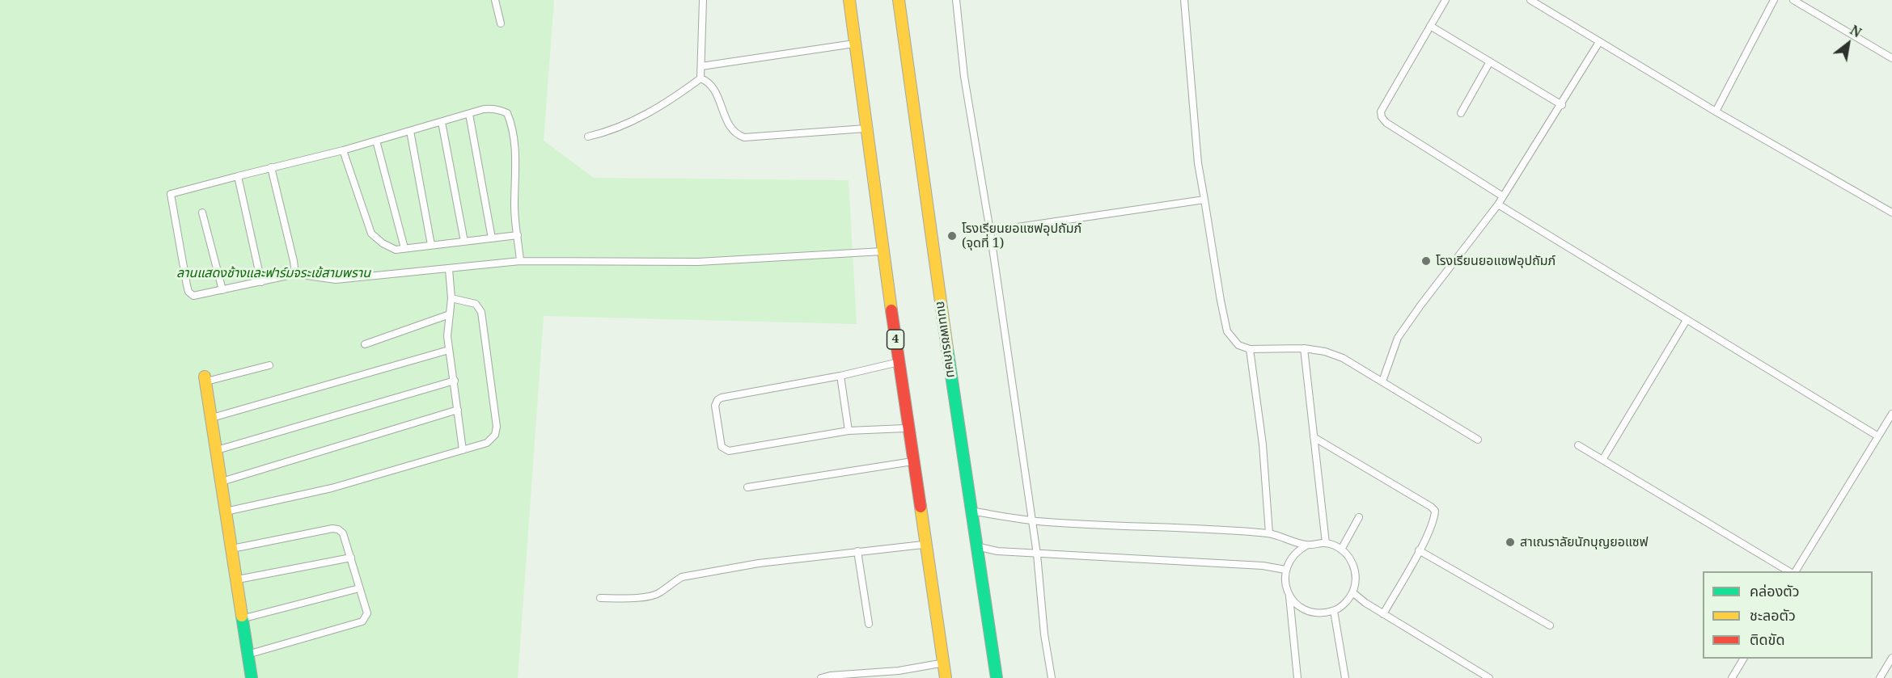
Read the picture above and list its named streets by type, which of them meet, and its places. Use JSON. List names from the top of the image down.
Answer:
{
  "streets": {
    "main road": ["4", "ถนนเพชรเกษม"]
  },
  "parks": ["ลานแสดงช้างและฟาร์มจระเข้สามพราน"],
  "places": ["โรงเรียนยอแซฟอุปถัมภ์ (จุดที่ 1)", "โรงเรียนยอแซฟอุปถัมภ์", "สาเณราลัยนักบุญยอแซฟ"],
  "legend": ["คล่องตัว", "ชะลอตัว", "ติดขัด"],
  "north": "top right"
}
